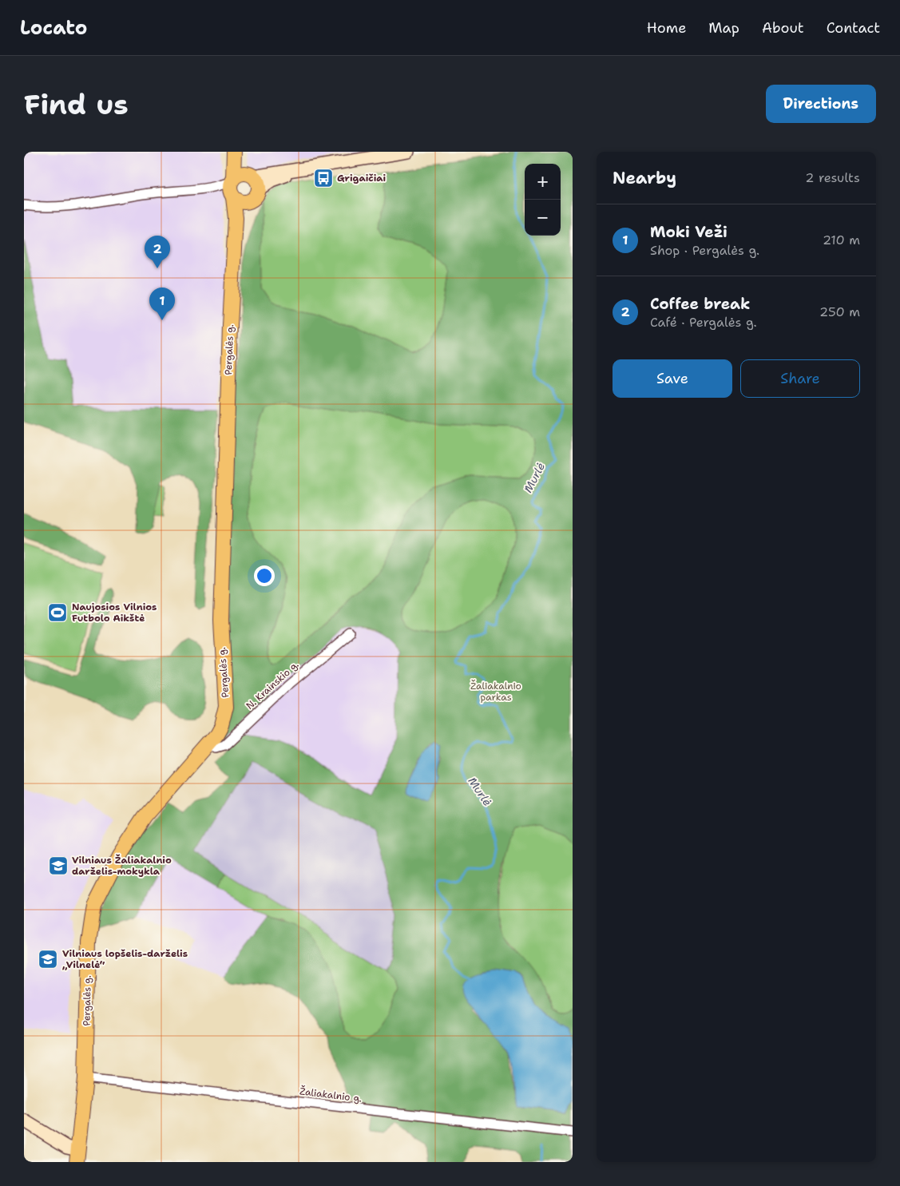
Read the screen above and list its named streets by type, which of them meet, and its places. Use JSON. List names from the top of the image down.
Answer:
{
  "streets": {
    "main road": ["Pergalės g."],
    "street": ["N. Krainskio g.", "Žaliakalnio g."]
  },
  "crossings": [
    ["Pergalės g.", "N. Krainskio g."],
    ["Pergalės g.", "Žaliakalnio g."]
  ],
  "water": ["Murlė"],
  "parks": ["Žaliakalnio parkas"],
  "places": {
    "bus stop": ["Grigaičiai"],
    "sports": ["Naujosios Vilnios Futbolo Aikštė"],
    "school or university": ["Vilniaus Žaliakalnio darželis-mokykla", "Vilniaus lopšelis-darželis „Vilnelė“"]
  },
  "page": {
    "header": "Locato",
    "nav": [
      "Home",
      "Map",
      "About",
      "Contact"
    ],
    "buttons": [
      "Directions",
      ["Save", "Share"]
    ],
    "title": "Find us",
    "heading": ["Nearby", "2 results"],
    "map_buttons": ["+", "−"],
    "list": [
      {
        "mark": "1",
        "name": "Moki Veži",
        "note": "Shop · Pergalės g.",
        "value": "210 m"
      },
      {
        "mark": "2",
        "name": "Coffee break",
        "note": "Café · Pergalės g.",
        "value": "250 m"
      }
    ],
    "pins": ["2", "1"]
  }
}
